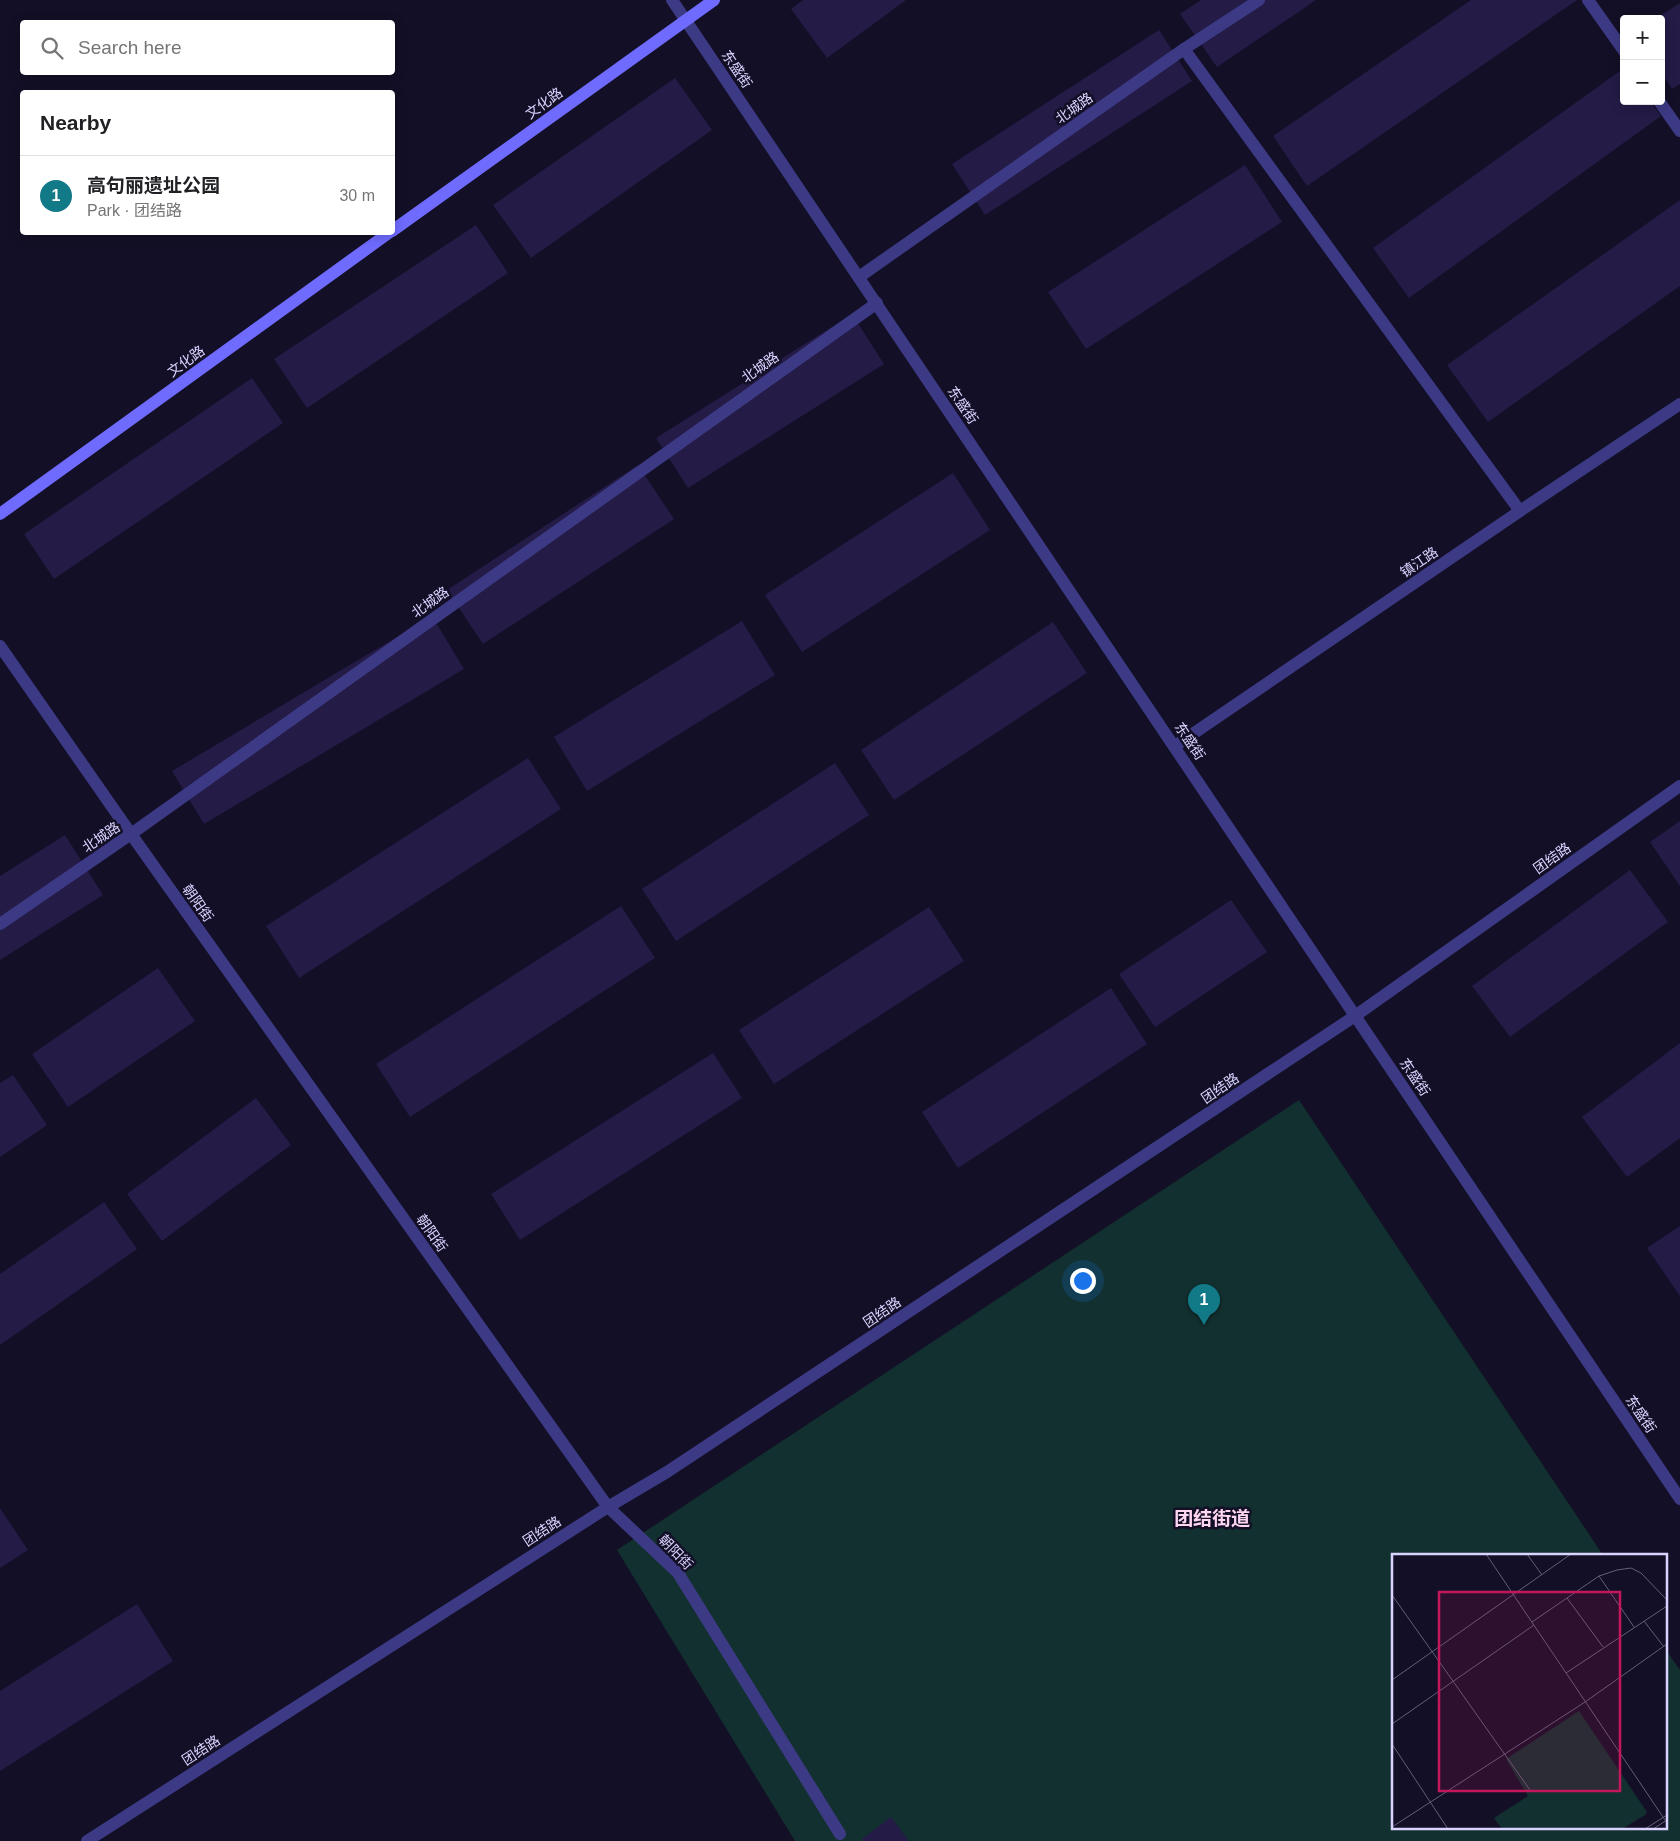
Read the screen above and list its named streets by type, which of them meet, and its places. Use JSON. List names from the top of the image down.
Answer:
{
  "streets": {
    "main road": ["文化路"],
    "street": [
      "东盛街",
      "北城路",
      "镇江路",
      "团结路",
      "朝阳街"
    ]
  },
  "crossings": [
    ["东盛街", "文化路"],
    ["东盛街", "北城路"],
    ["东盛街", "镇江路"],
    ["东盛街", "团结路"],
    ["北城路", "朝阳街"],
    ["团结路", "朝阳街"]
  ],
  "districts": ["团结街道"],
  "page": {
    "map_buttons": ["+", "−"],
    "search": "Search here",
    "heading": "Nearby",
    "list": [
      {
        "mark": "1",
        "name": "高句丽遗址公园",
        "note": "Park · 团结路",
        "value": "30 m"
      }
    ],
    "pins": "1"
  }
}
